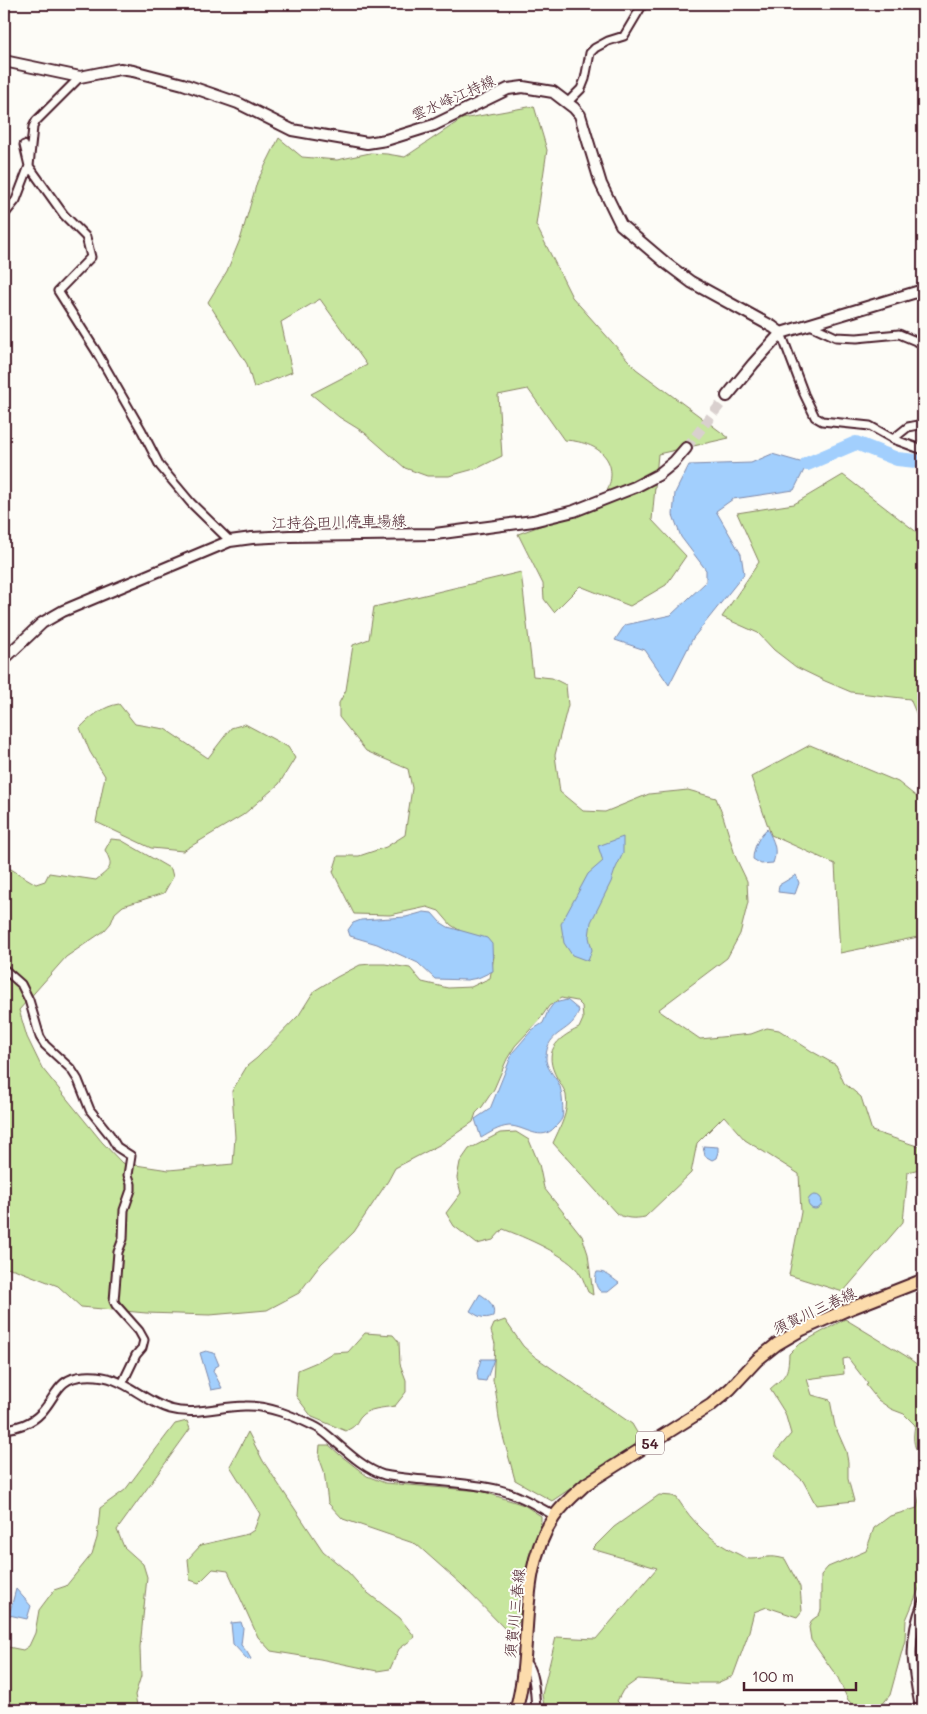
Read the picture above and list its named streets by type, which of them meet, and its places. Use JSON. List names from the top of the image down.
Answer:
{
  "streets": {
    "main road": [
      "雲水峰江持線",
      "江持谷田川停車場線",
      "須賀川三春線",
      "54"
    ]
  },
  "scale_bar": "100 m"
}
